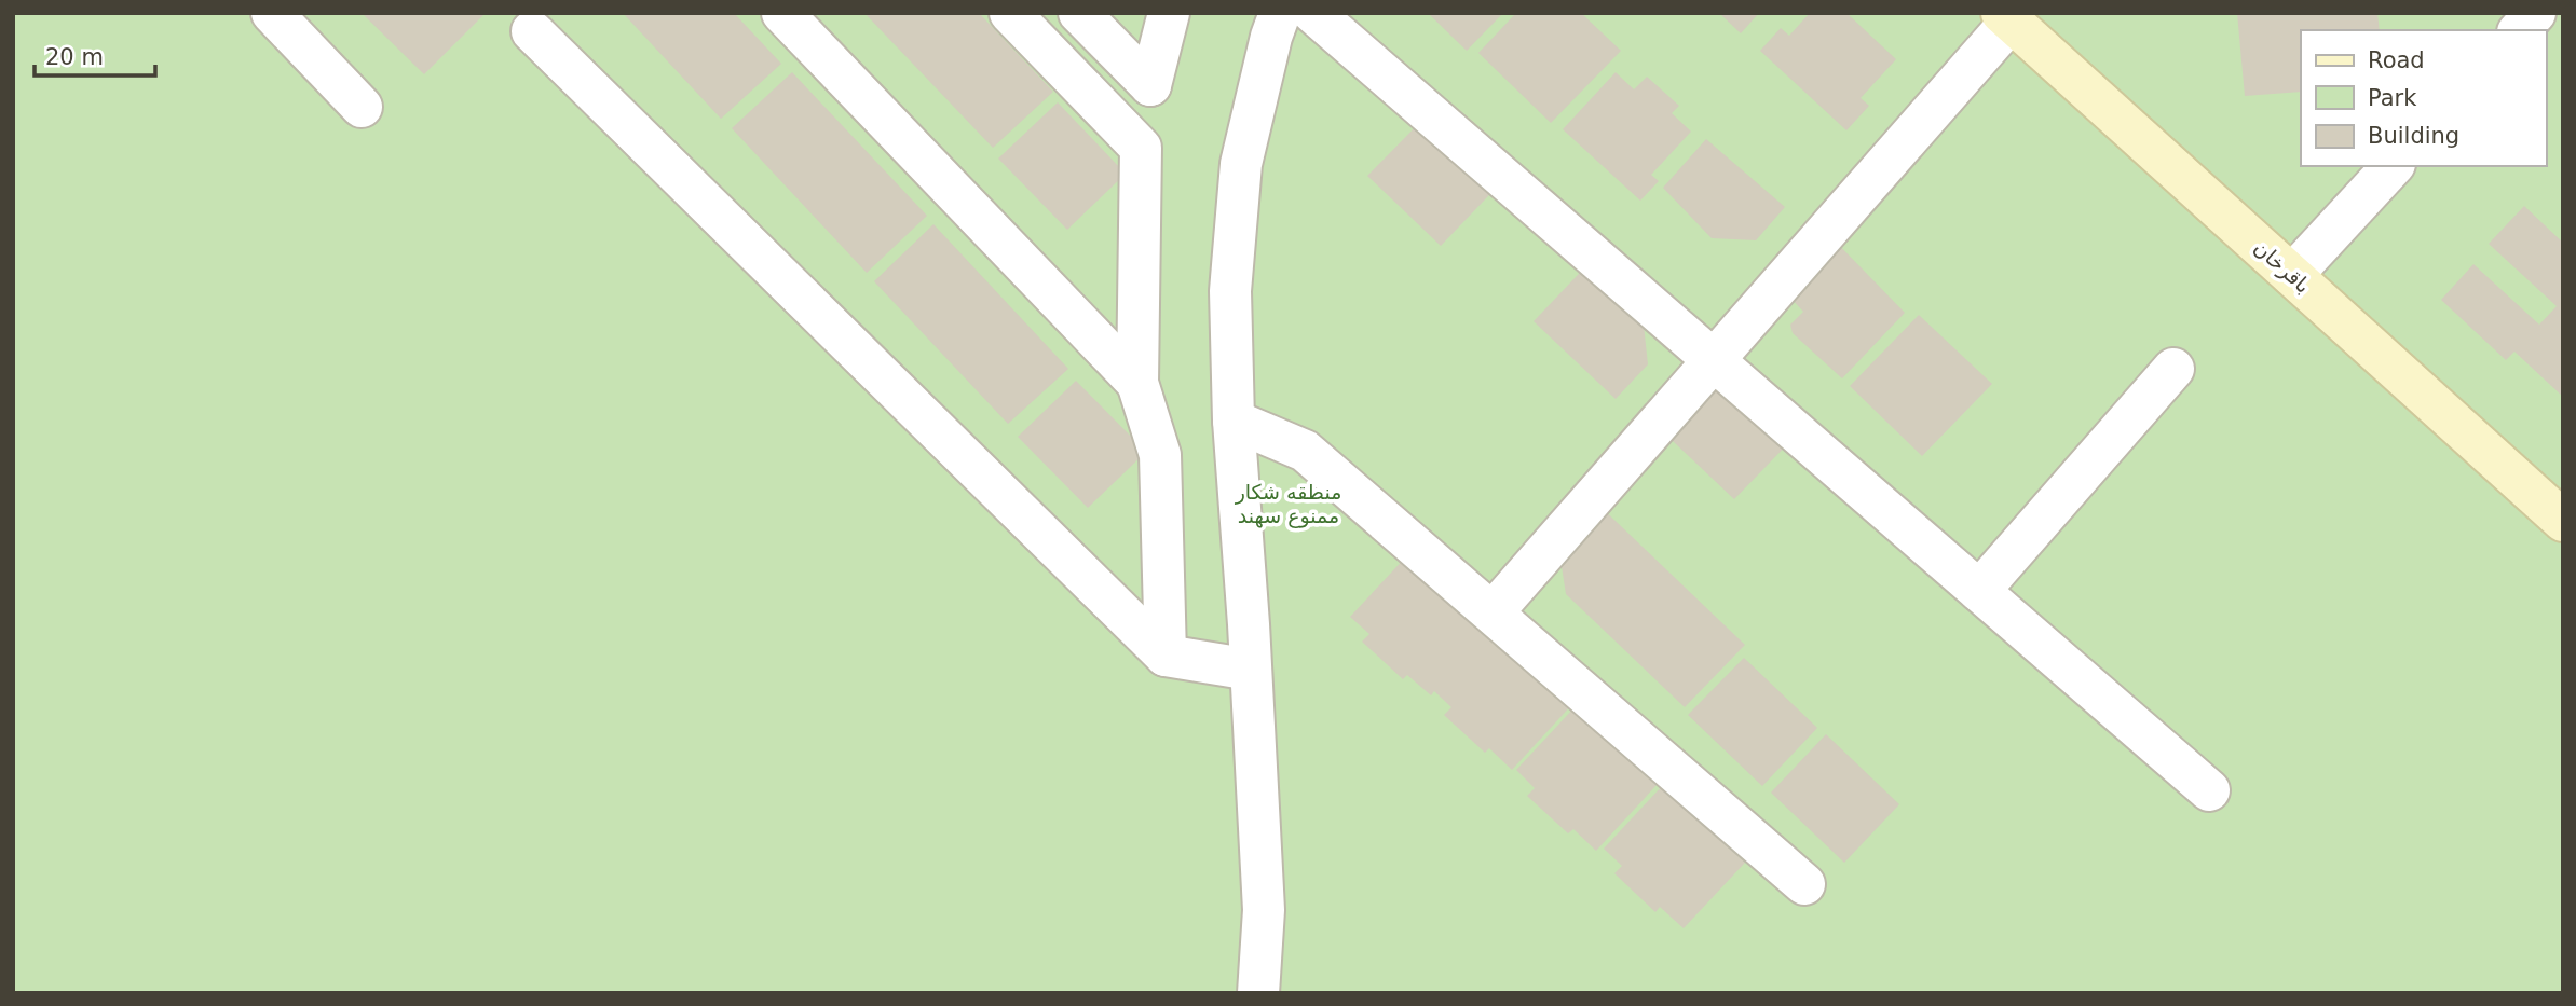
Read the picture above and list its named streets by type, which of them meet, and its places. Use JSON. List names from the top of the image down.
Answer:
{
  "streets": {
    "main road": ["باقرخان"]
  },
  "parks": ["منطقه شکار ممنوع سهند"],
  "legend": ["Road", "Park", "Building"],
  "scale_bar": "20 m"
}
